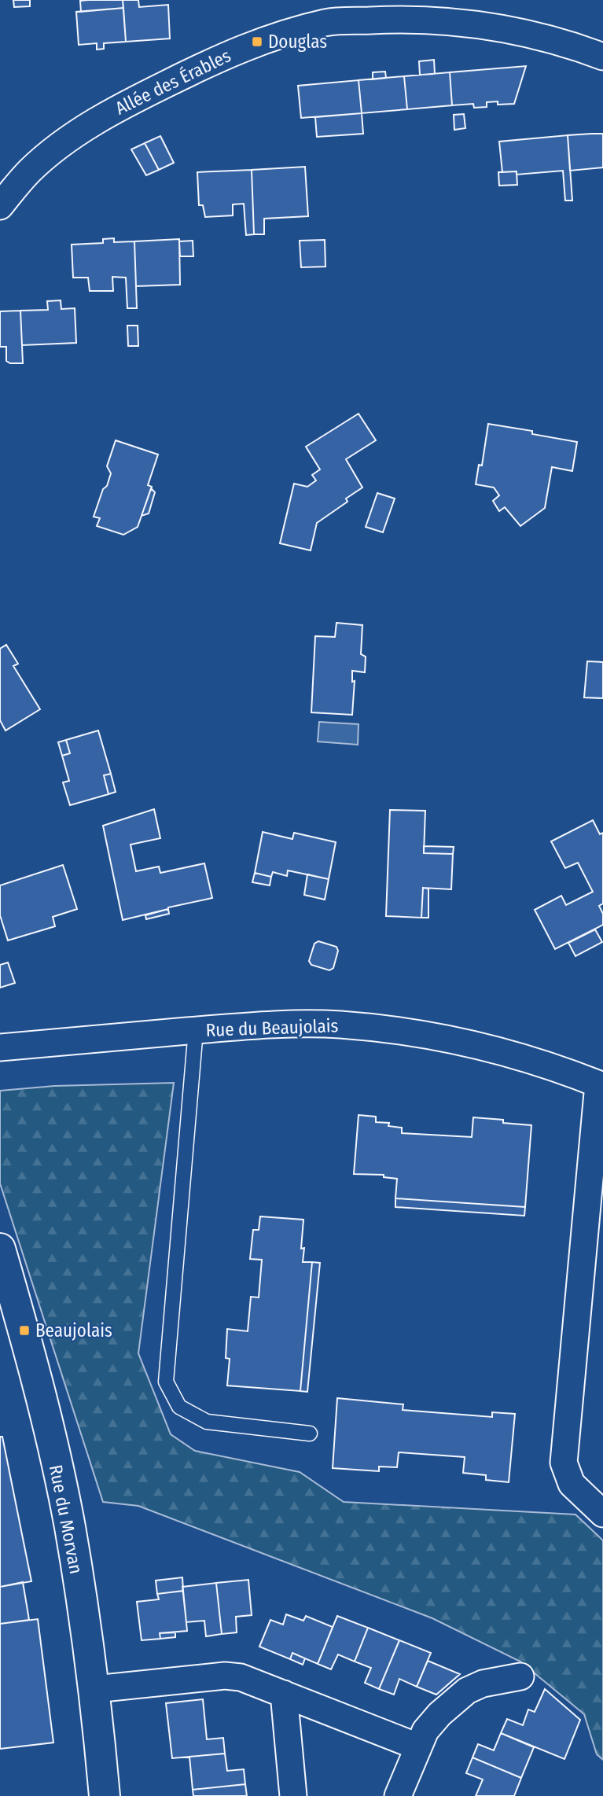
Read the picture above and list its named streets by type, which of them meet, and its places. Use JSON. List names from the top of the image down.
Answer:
{
  "streets": {
    "street": ["Allée des Érables", "Rue du Beaujolais", "Rue du Morvan"]
  },
  "places": {
    "transit": ["Douglas", "Beaujolais"]
  }
}
